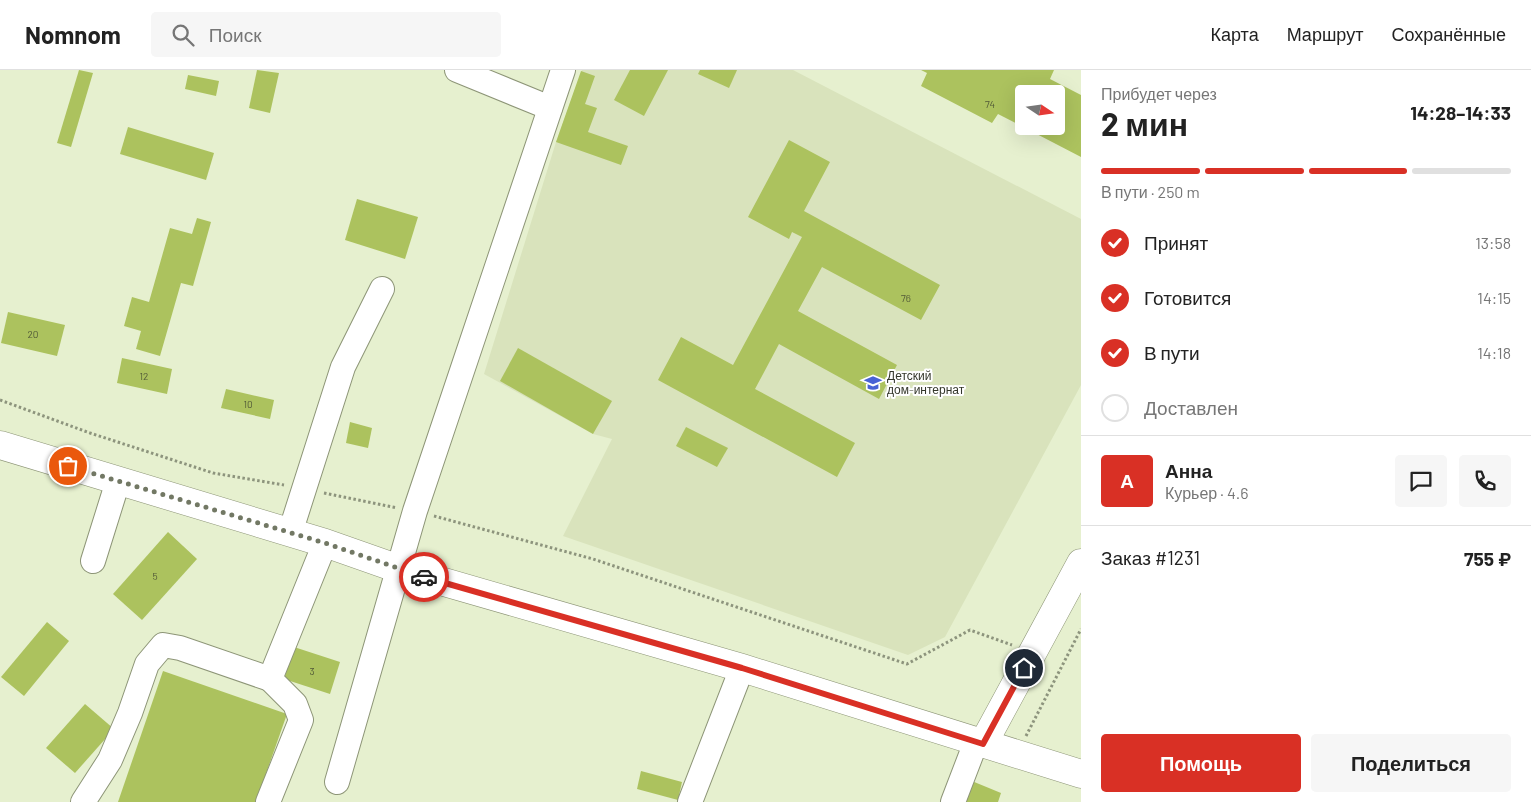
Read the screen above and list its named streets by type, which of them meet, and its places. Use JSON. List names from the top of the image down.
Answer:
{
  "places": {
    "school or university": ["Детский дом-интернат"]
  },
  "house_numbers": [
    "74",
    "76",
    "20",
    "12",
    "10",
    "5",
    "3"
  ],
  "north": "right",
  "page": {
    "header": "Nomnom",
    "search": "Поиск",
    "nav": ["Карта", "Маршрут", "Сохранённые"],
    "heading": ["2 мин", "Прибудет через", "14:28–14:33"],
    "panel": [
      "Анна",
      "Курьер · 4.6",
      "Заказ #1231",
      "755 ₽"
    ],
    "bar": "В пути · 250 m",
    "list": [
      ["Принят", "13:58"],
      ["Готовится", "14:15"],
      ["В пути", "14:18"],
      "Доставлен"
    ],
    "round": "А",
    "buttons": ["Помощь", "Поделиться"]
  }
}
